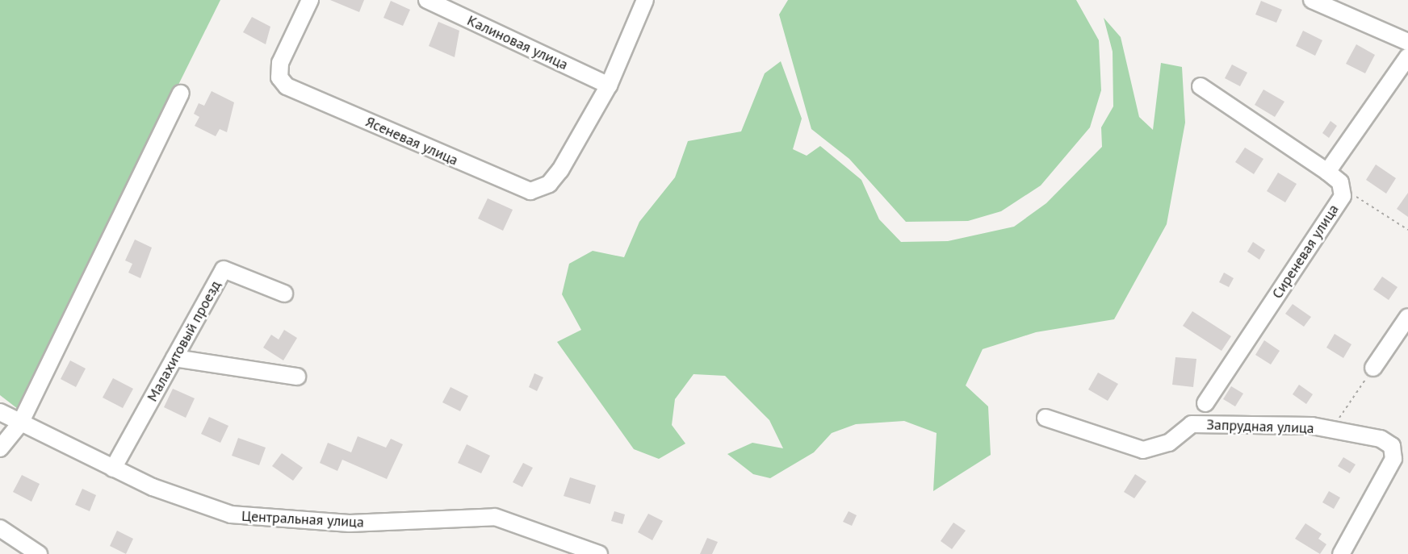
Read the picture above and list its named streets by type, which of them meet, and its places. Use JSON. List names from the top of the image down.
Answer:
{
  "streets": {
    "street": [
      "Калиновая улица",
      "Ясеневая улица",
      "Сиреневая улица",
      "Малахитовый проезд",
      "Запрудная улица",
      "Центральная улица"
    ]
  },
  "crossings": [
    ["Калиновая улица", "Ясеневая улица"],
    ["Малахитовый проезд", "Центральная улица"]
  ]
}
